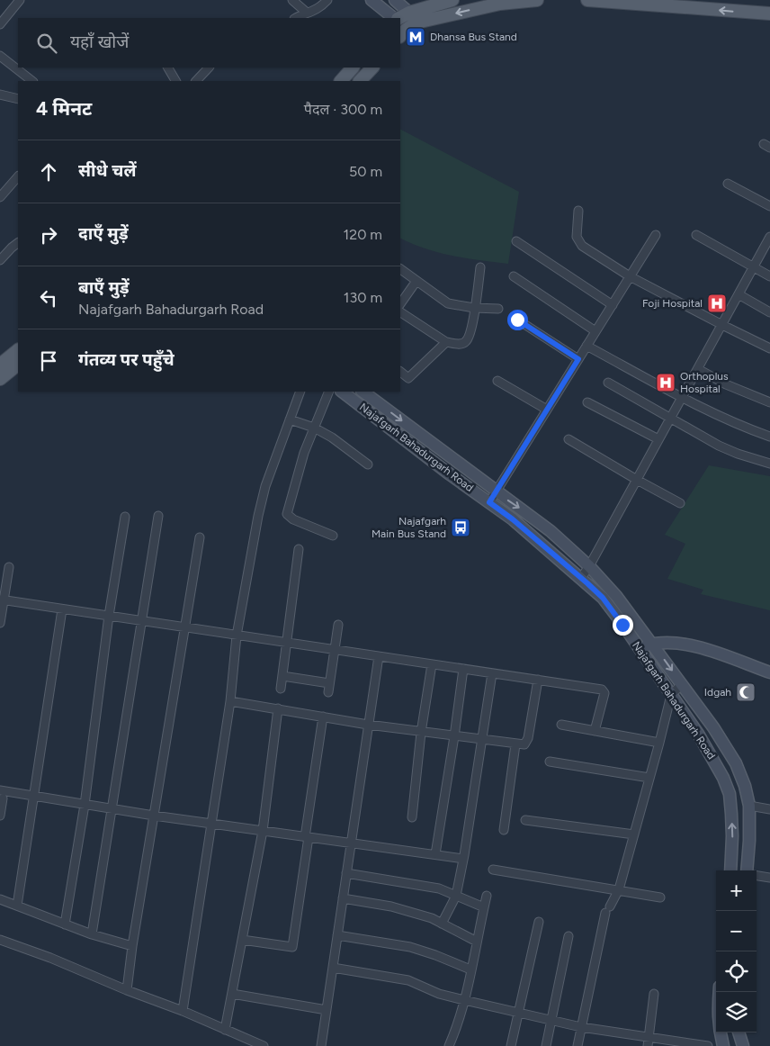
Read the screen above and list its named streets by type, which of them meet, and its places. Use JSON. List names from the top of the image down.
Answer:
{
  "streets": {
    "main road": ["Najafgarh Bahadurgarh Road"]
  },
  "places": {
    "metro station": ["Dhansa Bus Stand"],
    "hospital": ["Foji Hospital", "Orthoplus Hospital"],
    "bus stop": ["Najafgarh Main Bus Stand"],
    "mosque": ["Idgah"]
  },
  "page": {
    "search": "यहाँ खोजें",
    "heading": ["4 मिनट", "पैदल · 300 m"],
    "list": [
      ["सीधे चलें", "50 m"],
      ["दाएँ मुड़ें", "120 m"],
      ["बाएँ मुड़ें", "Najafgarh Bahadurgarh Road", "130 m"],
      "गंतव्य पर पहुँचे"
    ],
    "map_buttons": ["+", "−"]
  }
}
